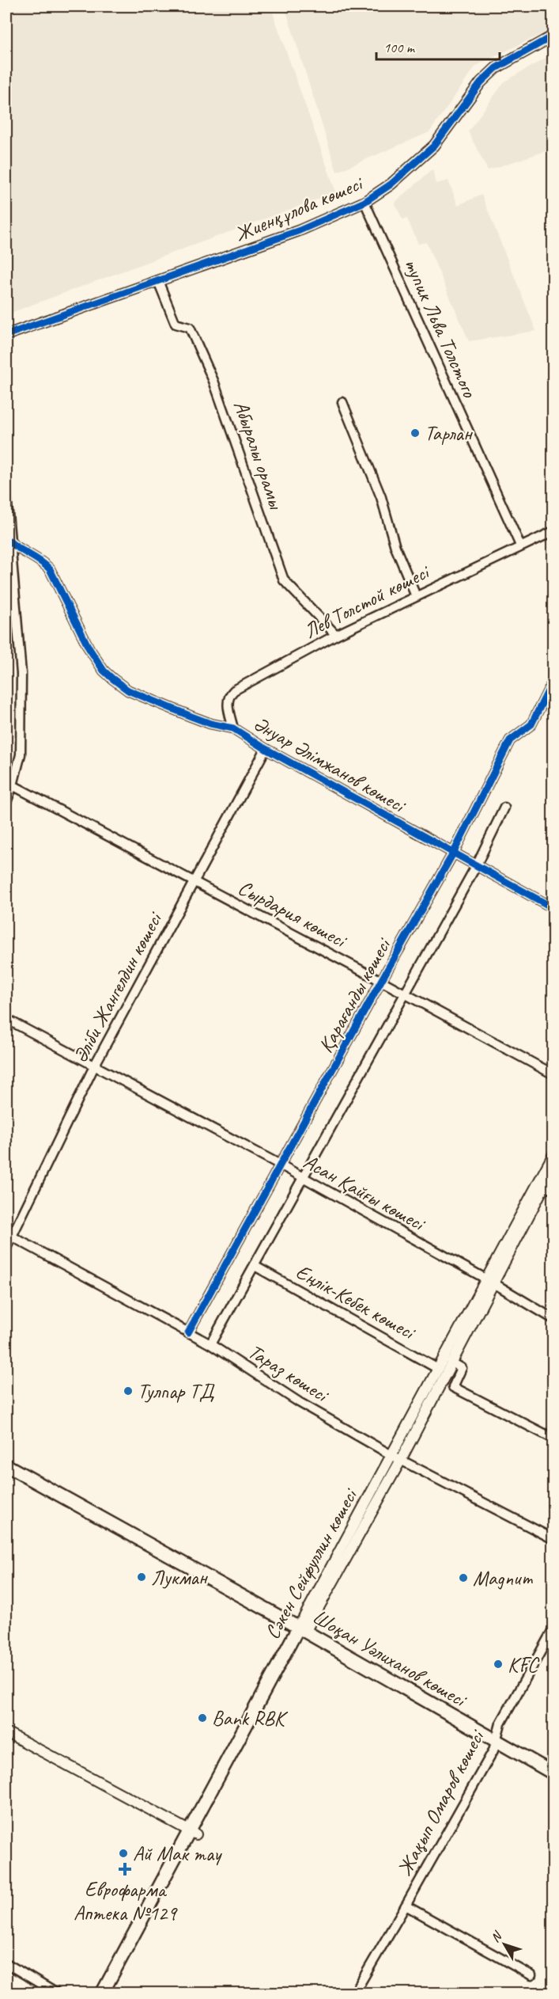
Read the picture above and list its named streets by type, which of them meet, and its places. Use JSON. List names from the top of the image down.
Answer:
{
  "streets": {
    "main road": ["Сәкен Сейфуллин көшесі", "Шоқан Уәлиханов көшесі"],
    "street": [
      "Жиенқұлова көшесі",
      "тупик Льва Толстого",
      "Абыралы орамы",
      "Лев Толстой көшесі",
      "Әнуар Әлімжанов көшесі",
      "Сырдария көшесі",
      "Әліби Жангелдин көшесі",
      "Қарағанды көшесі",
      "Асан Қайғы көшесі",
      "Еңлік-Кебек көшесі",
      "Тараз көшесі",
      "Жақып Омаров көшесі"
    ]
  },
  "crossings": [
    ["Жиенқұлова көшесі", "тупик Льва Толстого"],
    ["Жиенқұлова көшесі", "Абыралы орамы"],
    ["тупик Льва Толстого", "Лев Толстой көшесі"],
    ["Абыралы орамы", "Лев Толстой көшесі"],
    ["Лев Толстой көшесі", "Әнуар Әлімжанов көшесі"],
    ["Әнуар Әлімжанов көшесі", "Әліби Жангелдин көшесі"],
    ["Әнуар Әлімжанов көшесі", "Қарағанды көшесі"],
    ["Сырдария көшесі", "Әліби Жангелдин көшесі"],
    ["Сырдария көшесі", "Қарағанды көшесі"],
    ["Әліби Жангелдин көшесі", "Асан Қайғы көшесі"],
    ["Әліби Жангелдин көшесі", "Тараз көшесі"],
    ["Қарағанды көшесі", "Асан Қайғы көшесі"],
    ["Қарағанды көшесі", "Тараз көшесі"],
    ["Асан Қайғы көшесі", "Сәкен Сейфуллин көшесі"],
    ["Еңлік-Кебек көшесі", "Сәкен Сейфуллин көшесі"],
    ["Тараз көшесі", "Сәкен Сейфуллин көшесі"],
    ["Сәкен Сейфуллин көшесі", "Шоқан Уәлиханов көшесі"],
    ["Шоқан Уәлиханов көшесі", "Жақып Омаров көшесі"]
  ],
  "places": {
    "other": [
      "Тарлан",
      "Тулпар ТД",
      "Лукман",
      "Magnum",
      "KFC",
      "Bank RBK",
      "Ай Мак тау"
    ],
    "health": ["Еврофарма Аптека №129"]
  },
  "scale_bar": "100 m",
  "north": "top left"
}
